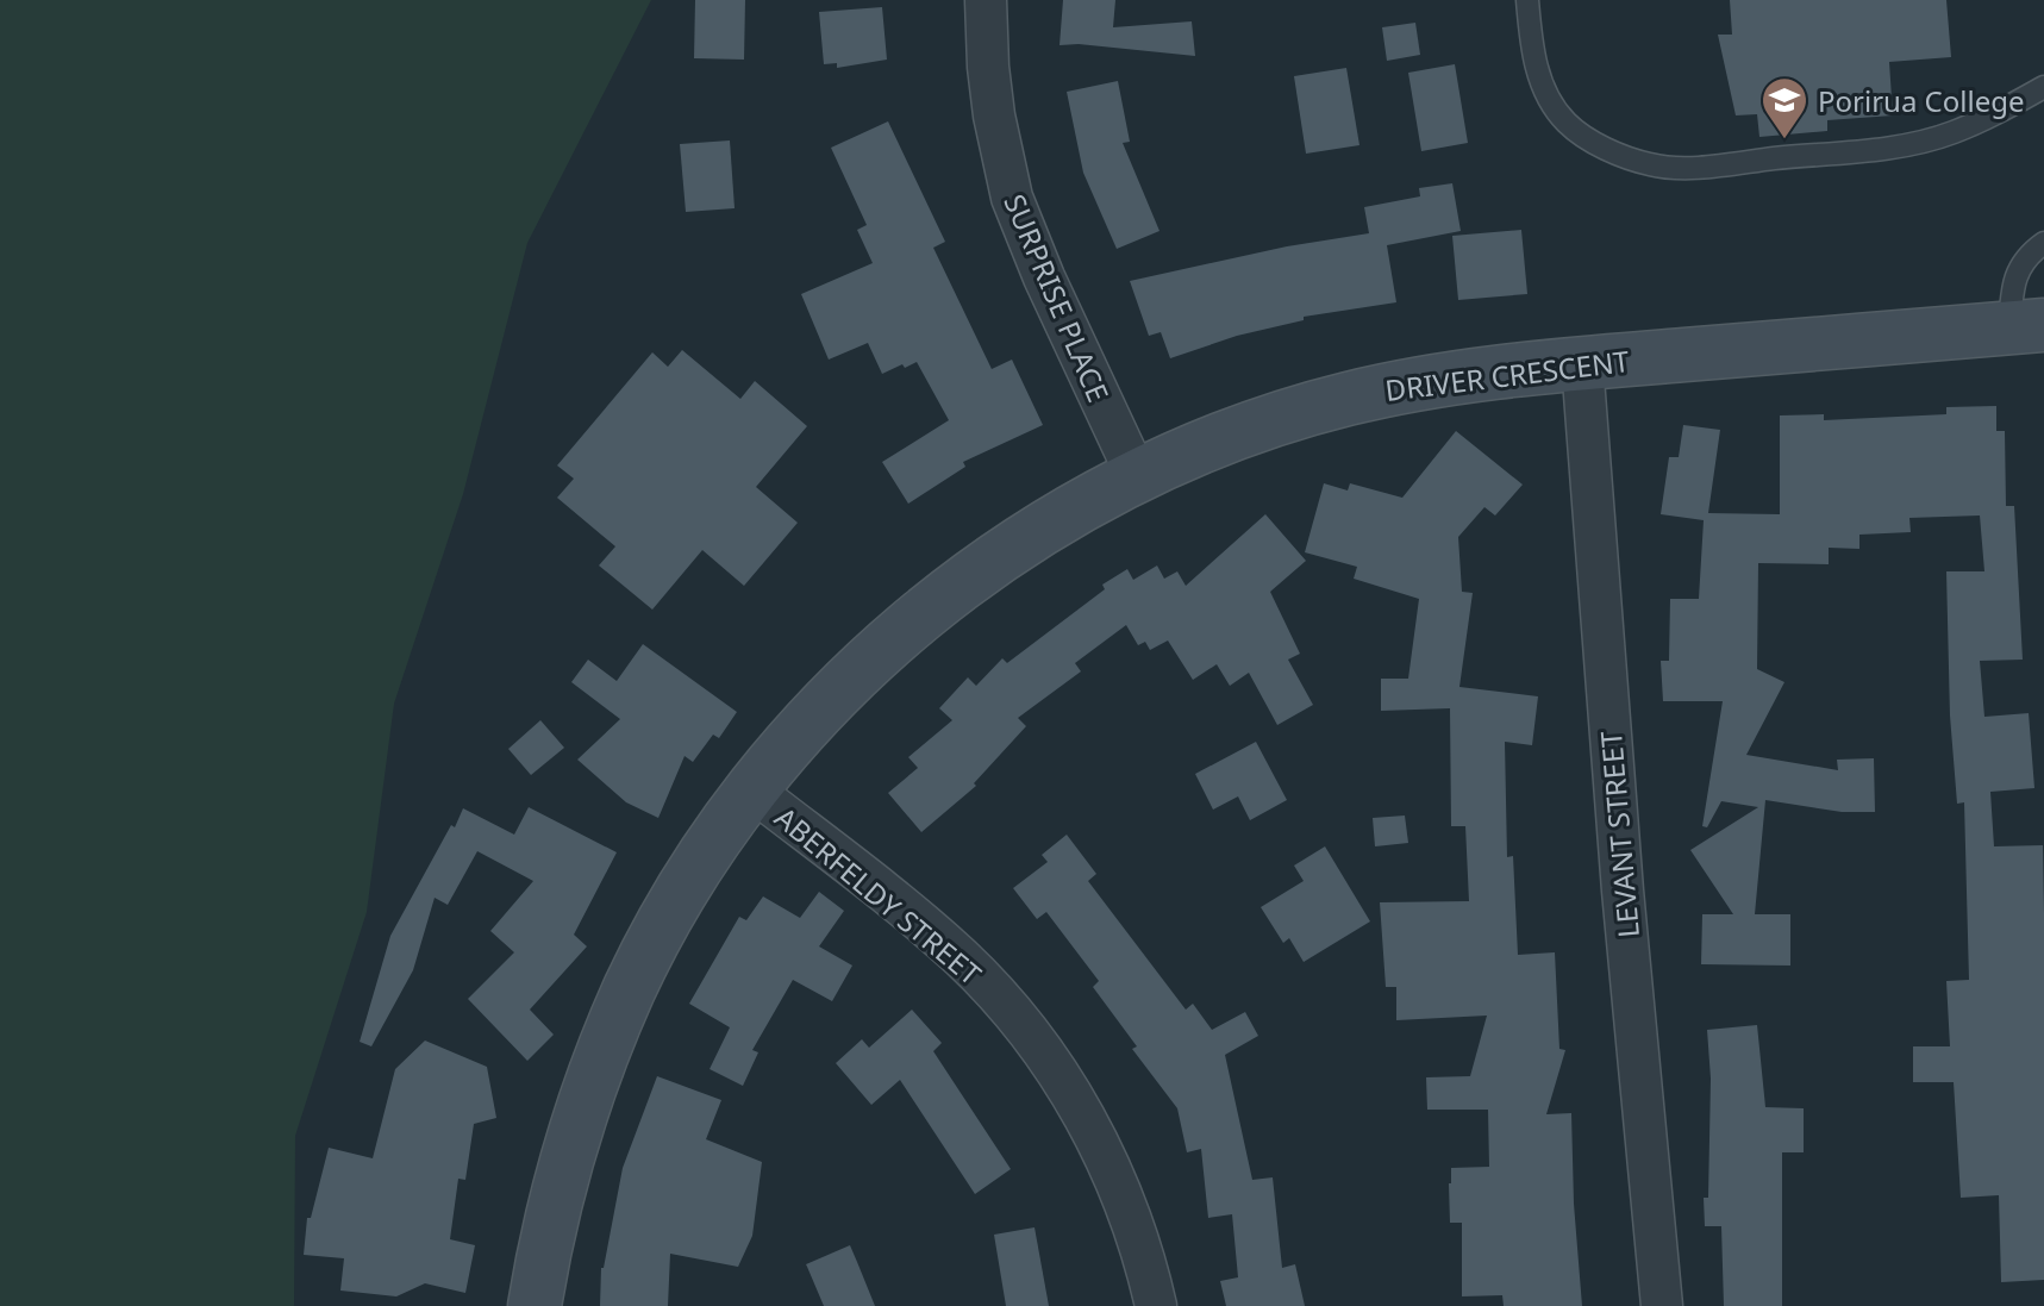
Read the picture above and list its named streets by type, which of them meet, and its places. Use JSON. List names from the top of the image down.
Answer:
{
  "streets": {
    "street": [
      "SURPRISE PLACE",
      "DRIVER CRESCENT",
      "LEVANT STREET",
      "ABERFELDY STREET"
    ]
  },
  "crossings": [
    ["SURPRISE PLACE", "DRIVER CRESCENT"],
    ["DRIVER CRESCENT", "LEVANT STREET"],
    ["DRIVER CRESCENT", "ABERFELDY STREET"]
  ],
  "places": {
    "school or university": ["Porirua College"]
  }
}
